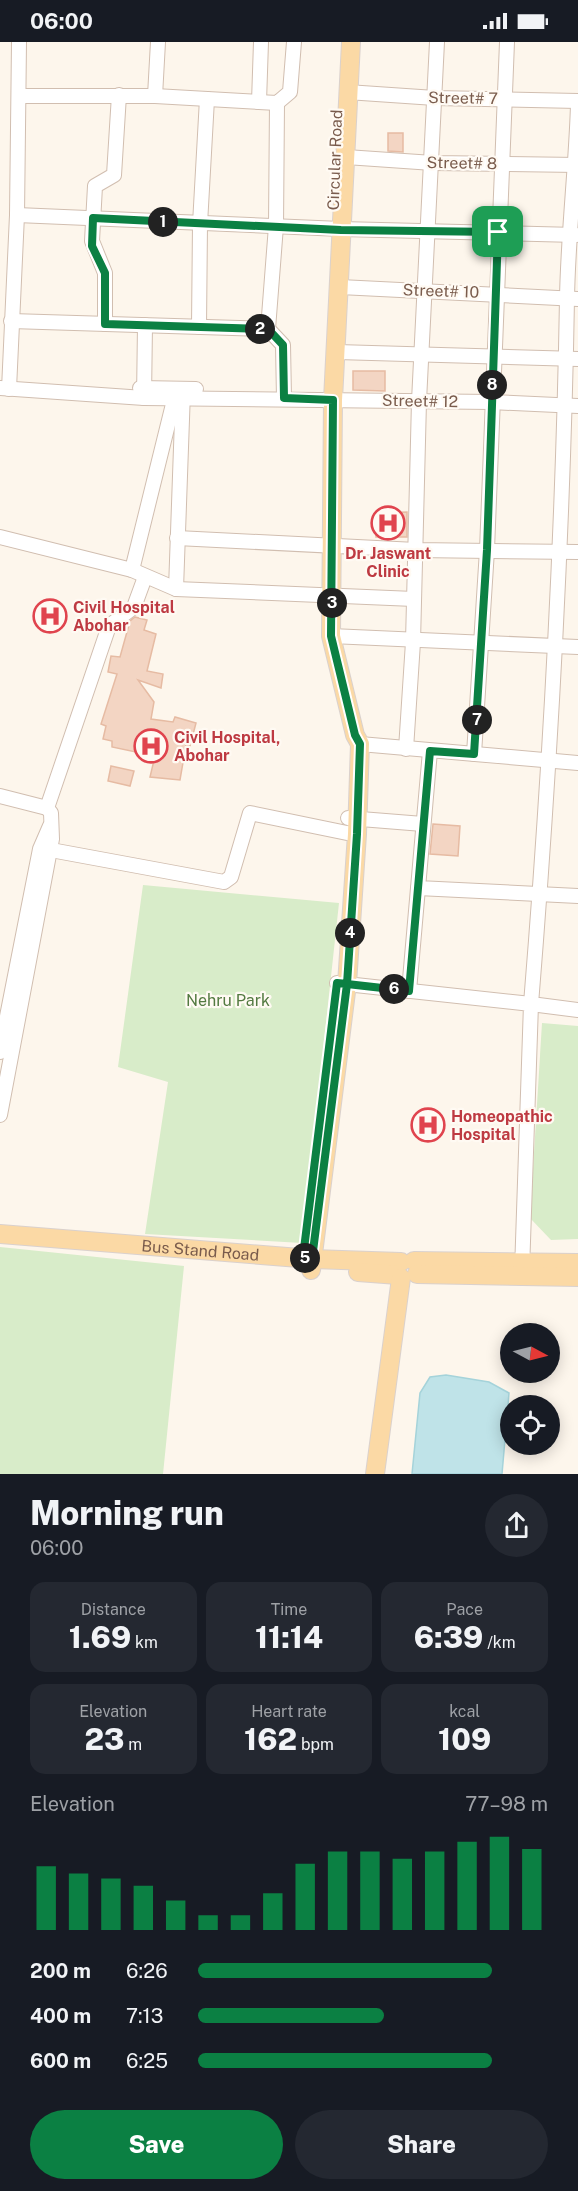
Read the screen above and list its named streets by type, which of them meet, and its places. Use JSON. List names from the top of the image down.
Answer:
{
  "streets": {
    "main road": ["Circular Road", "Bus Stand Road"],
    "street": [
      "Street# 7",
      "Street# 8",
      "Street# 10",
      "Street# 12"
    ]
  },
  "crossings": [
    ["Street# 7", "Circular Road"],
    ["Circular Road", "Street# 8"],
    ["Circular Road", "Street# 10"],
    ["Circular Road", "Street# 12"],
    ["Circular Road", "Bus Stand Road"]
  ],
  "parks": ["Nehru Park"],
  "places": {
    "hospital": [
      "Dr. Jaswant Clinic",
      "Civil Hospital Abohar",
      "Civil Hospital, Abohar",
      "Homeopathic Hospital"
    ]
  },
  "north": "right",
  "page": {
    "status": "06:00",
    "pins": [
      "1",
      "2",
      "8",
      "3",
      "7",
      "4",
      "6",
      "5"
    ],
    "heading": ["Morning run", "06:00"],
    "stats": [
      ["Distance", "1.69 km"],
      ["Time", "11:14"],
      ["Pace", "6:39 /km"],
      ["Elevation", "23 m"],
      ["Heart rate", "162 bpm"],
      ["kcal", "109"]
    ],
    "chart": ["Elevation", "77–98 m"],
    "list": [
      {
        "name": "200 m",
        "note": "6:26"
      },
      {
        "name": "400 m",
        "note": "7:13"
      },
      {
        "name": "600 m",
        "note": "6:25"
      }
    ],
    "buttons": ["Save", "Share"]
  }
}
